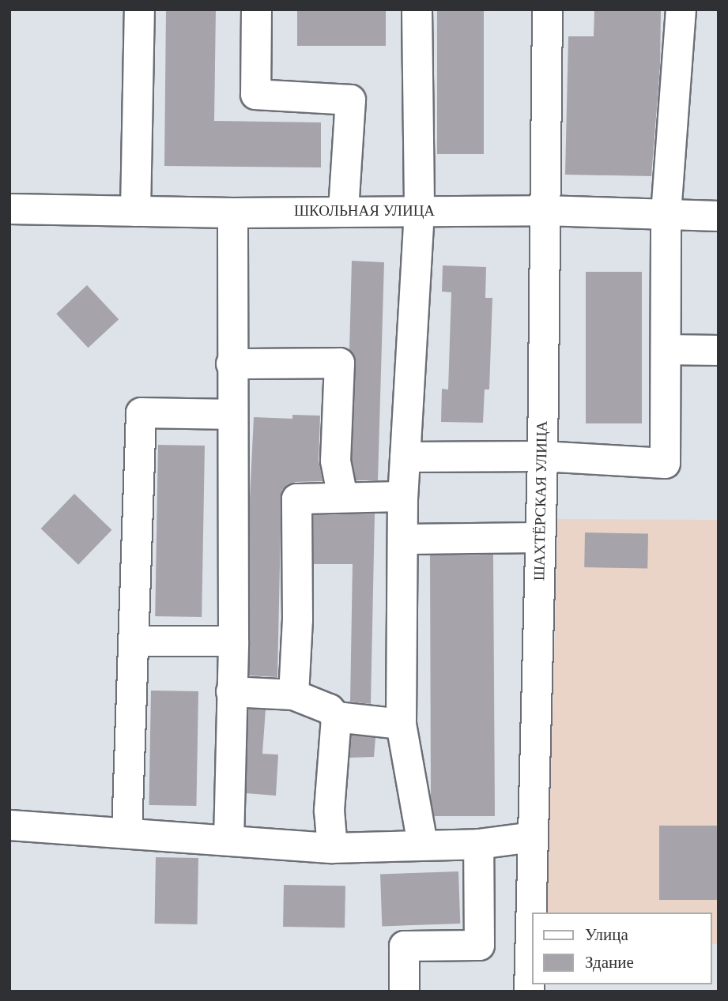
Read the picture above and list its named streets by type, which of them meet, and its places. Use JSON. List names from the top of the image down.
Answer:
{
  "streets": {
    "street": ["ШКОЛЬНАЯ УЛИЦА", "ШАХТЁРСКАЯ УЛИЦА"]
  },
  "crossings": [
    ["ШКОЛЬНАЯ УЛИЦА", "ШАХТЁРСКАЯ УЛИЦА"]
  ],
  "legend": ["Улица", "Здание"]
}
